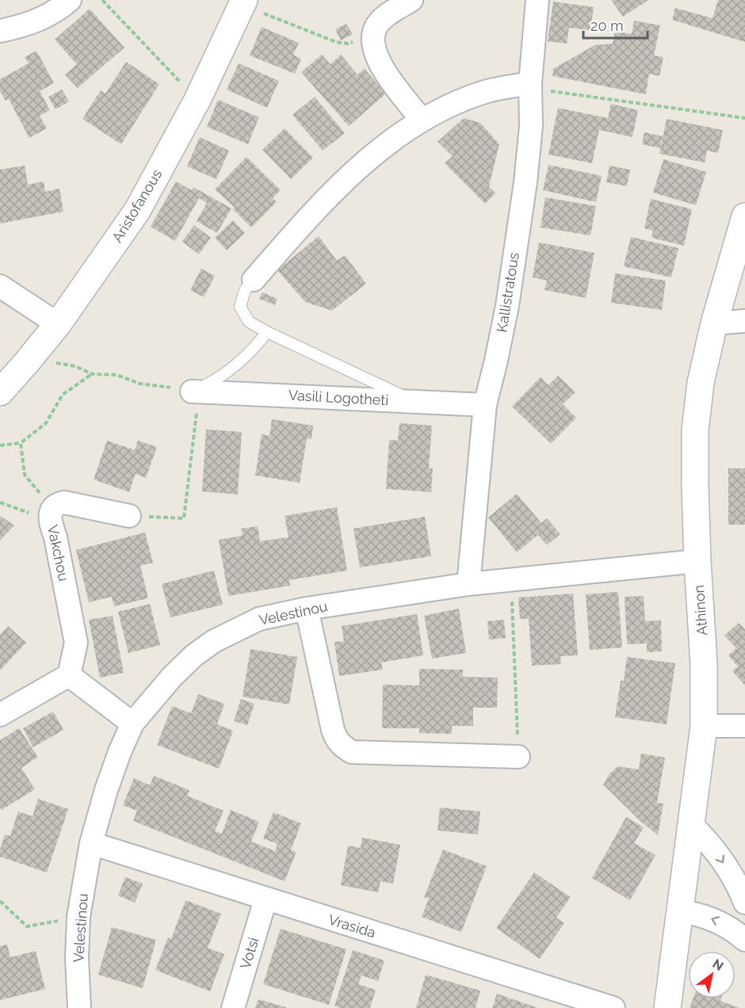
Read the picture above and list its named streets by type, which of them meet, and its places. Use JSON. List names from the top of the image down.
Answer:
{
  "streets": {
    "street": [
      "Aristofanous",
      "Kallistratous",
      "Vasili Logotheti",
      "Vakchou",
      "Athinon",
      "Velestinou",
      "Vrasida",
      "Votsi"
    ]
  },
  "crossings": [
    ["Kallistratous", "Vasili Logotheti"],
    ["Kallistratous", "Velestinou"],
    ["Athinon", "Velestinou"],
    ["Velestinou", "Vrasida"],
    ["Vrasida", "Votsi"]
  ],
  "scale_bar": "20 m",
  "north": "top right"
}
